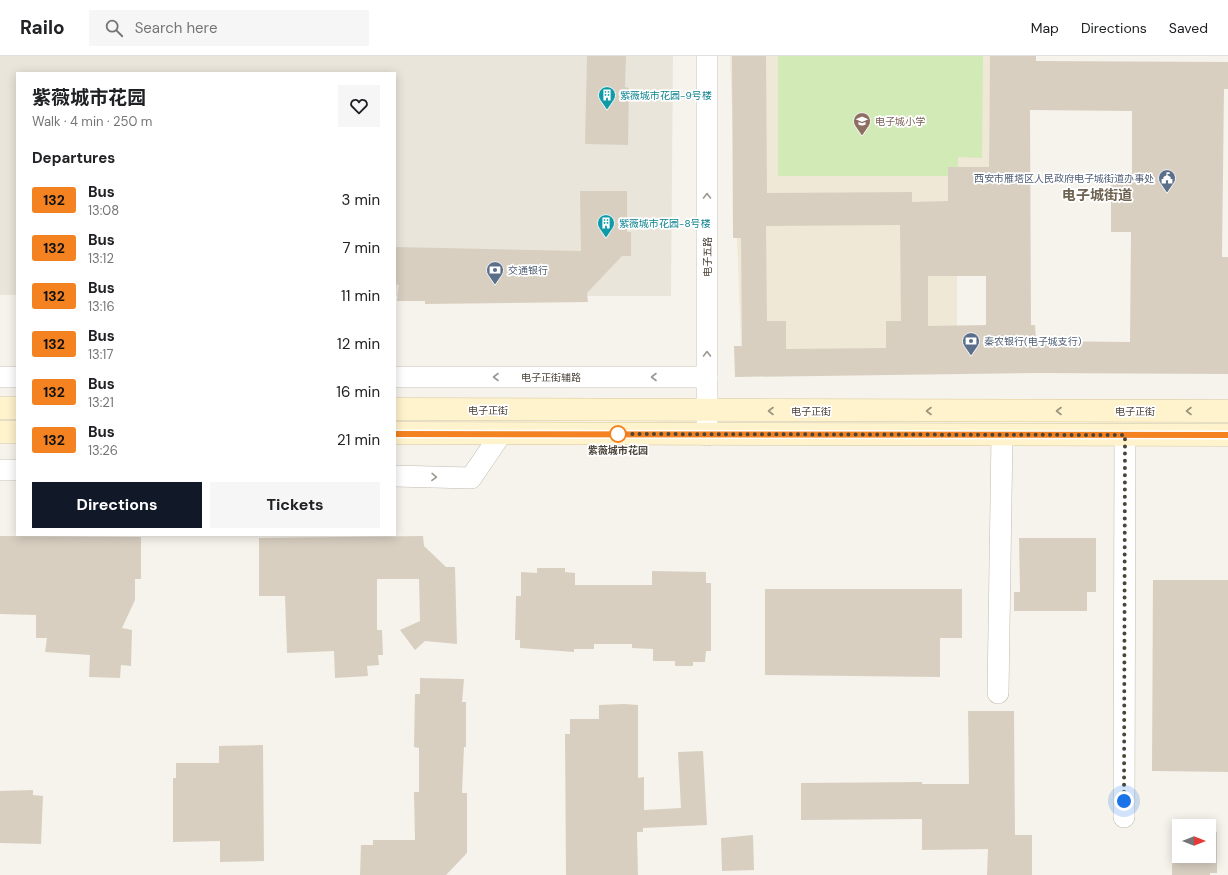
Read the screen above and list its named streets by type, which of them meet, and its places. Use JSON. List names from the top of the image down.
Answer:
{
  "streets": {
    "main road": ["电子正街"],
    "street": ["电子五路", "电子正街辅路"]
  },
  "crossings": [
    ["电子五路", "电子正街辅路"],
    ["电子五路", "电子正街"]
  ],
  "one_way": ["电子五路", "电子正街辅路"],
  "districts": ["电子城街道"],
  "places": {
    "building": ["紫薇城市花园-9号楼", "紫薇城市花园-8号楼"],
    "school or university": ["电子城小学"],
    "public building": ["西安市雁塔区人民政府电子城街道办事处"],
    "bank": ["交通银行", "秦农银行(电子城支行)"],
    "other": ["紫薇城市花园"]
  },
  "lines": ["bus line 132"],
  "north": "right",
  "page": {
    "header": "Railo",
    "search": "Search here",
    "nav": ["Map", "Directions", "Saved"],
    "heading": [
      ["紫薇城市花园", "Walk · 4 min · 250 m"],
      "Departures"
    ],
    "list": [
      {
        "mark": "132",
        "name": "Bus",
        "note": "13:08",
        "value": "3 min"
      },
      {
        "mark": "132",
        "name": "Bus",
        "note": "13:12",
        "value": "7 min"
      },
      {
        "mark": "132",
        "name": "Bus",
        "note": "13:16",
        "value": "11 min"
      },
      {
        "mark": "132",
        "name": "Bus",
        "note": "13:17",
        "value": "12 min"
      },
      {
        "mark": "132",
        "name": "Bus",
        "note": "13:21",
        "value": "16 min"
      },
      {
        "mark": "132",
        "name": "Bus",
        "note": "13:26",
        "value": "21 min"
      }
    ],
    "buttons": ["Directions", "Tickets"]
  }
}
